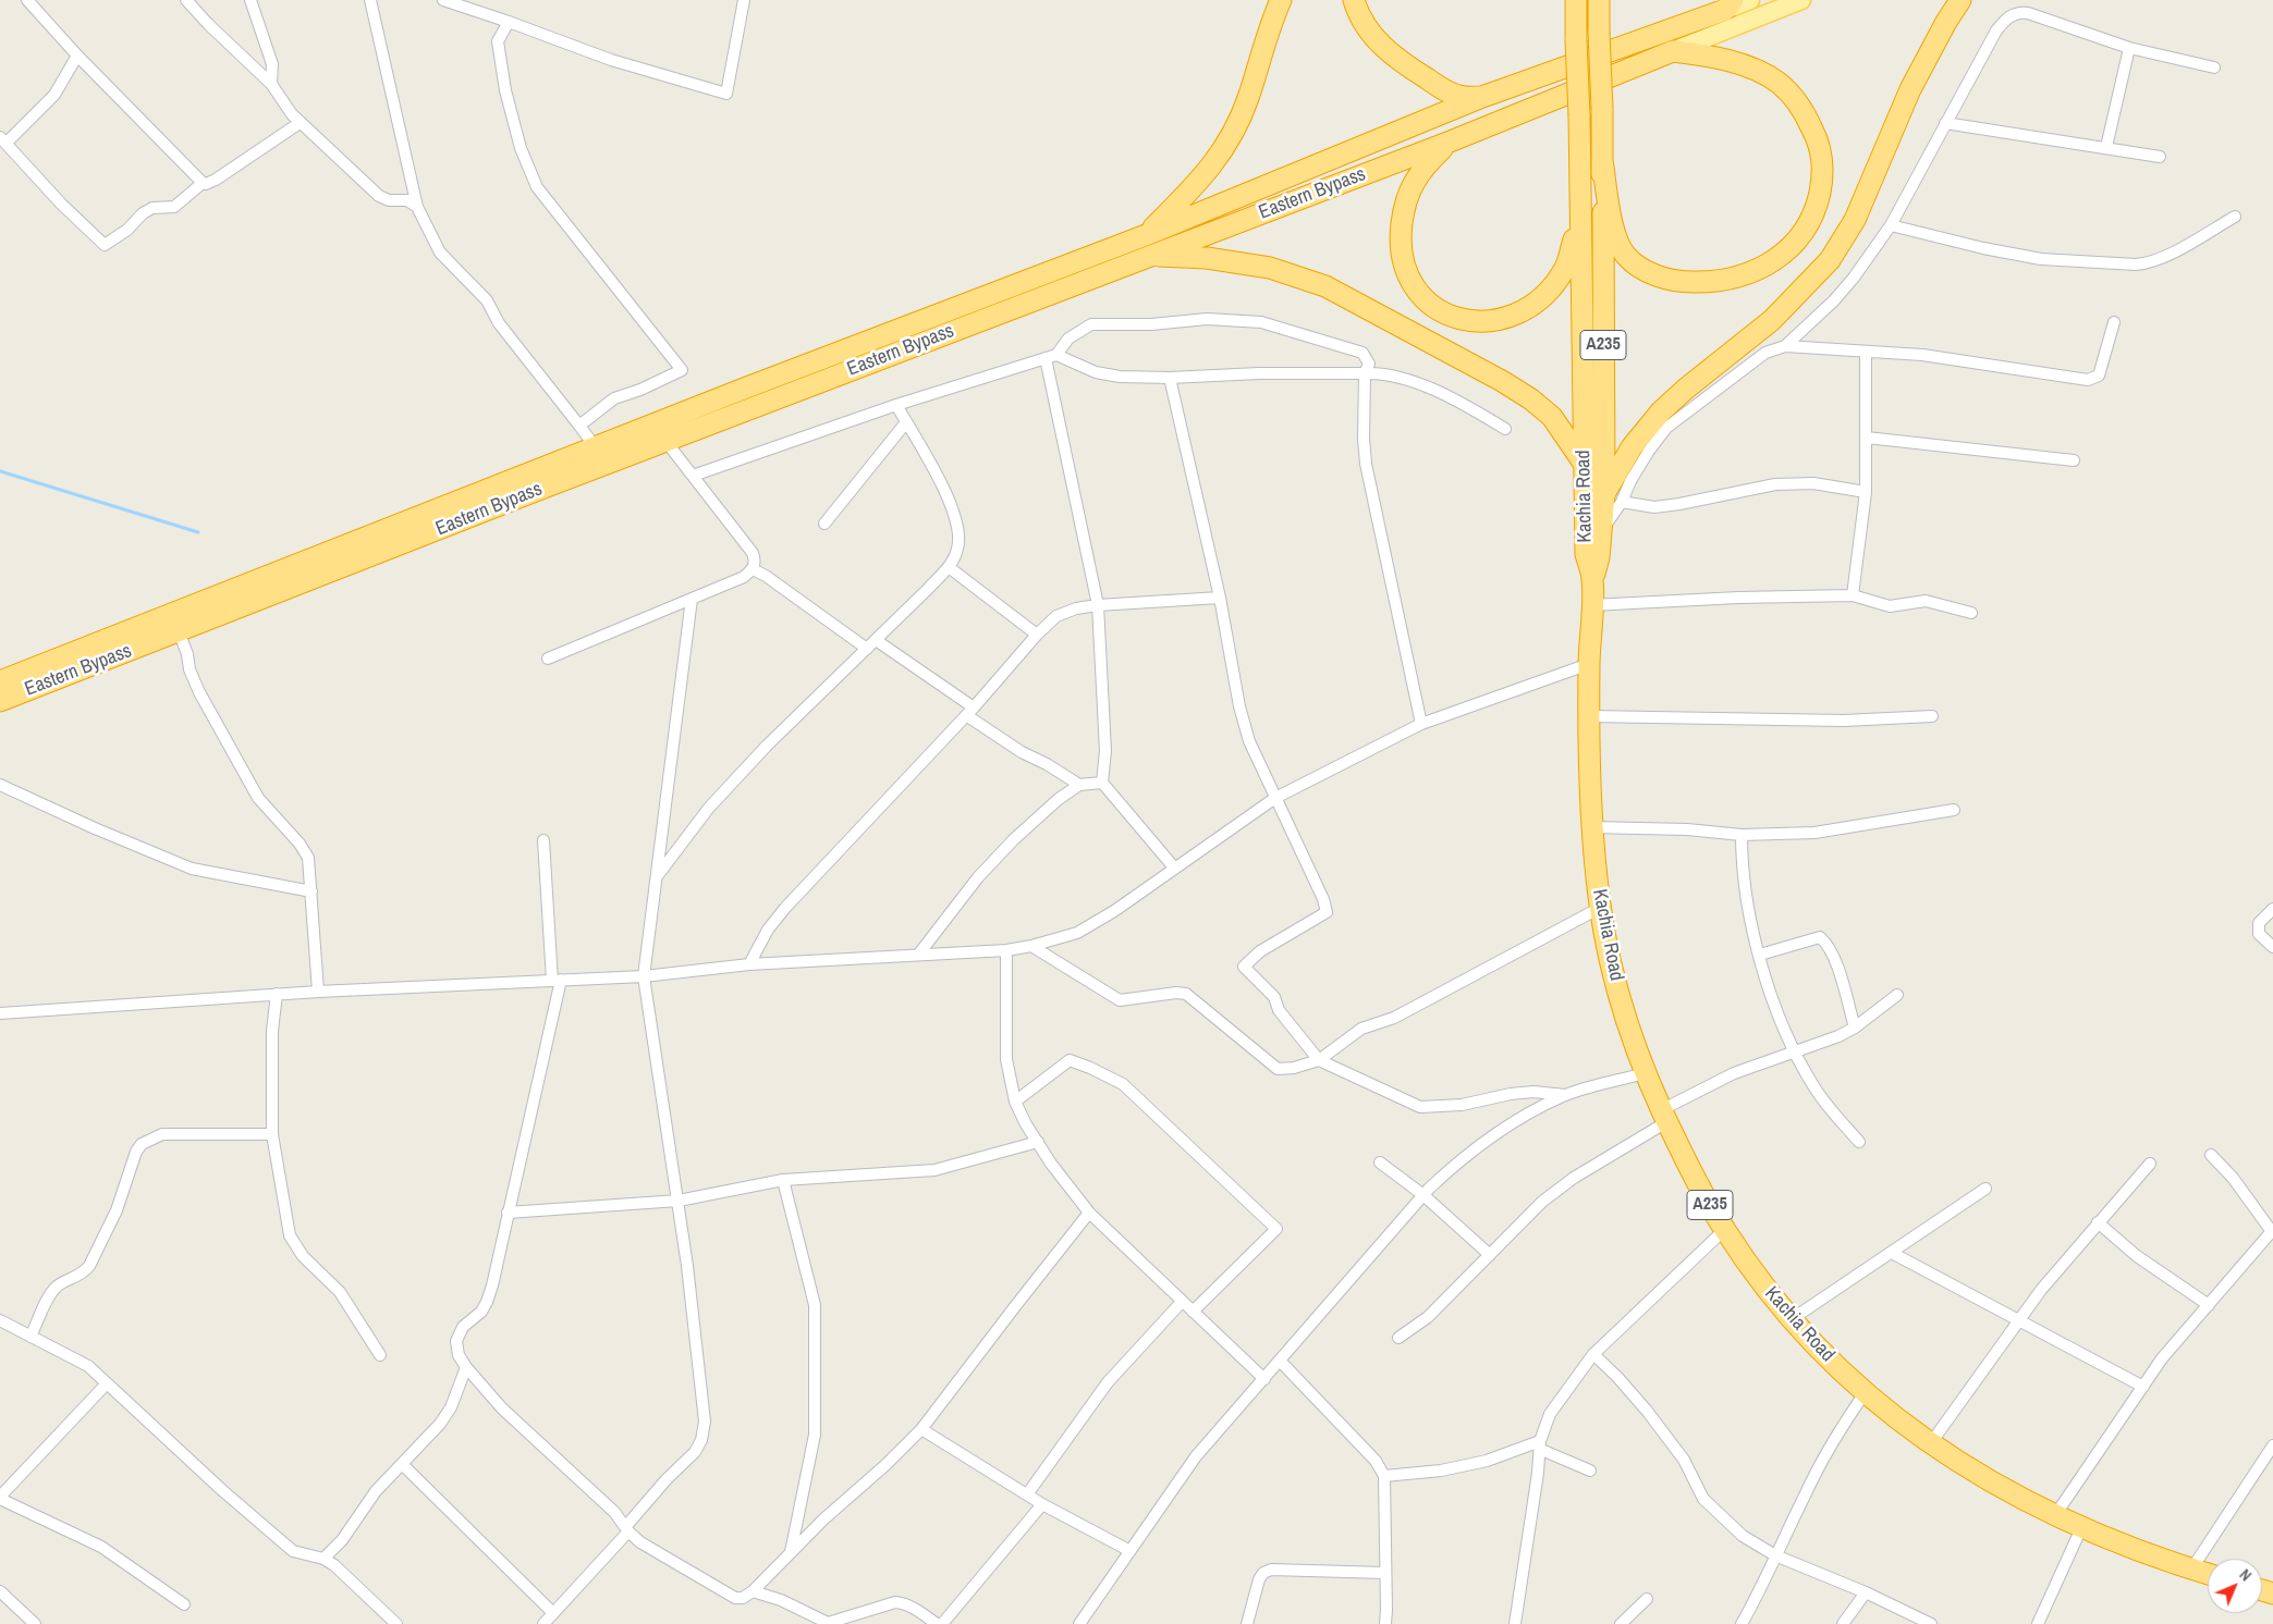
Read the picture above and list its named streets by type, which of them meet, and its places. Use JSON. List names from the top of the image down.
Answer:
{
  "streets": {
    "highway": ["Eastern Bypass", "A235", "Kachia Road"]
  },
  "crossings": [
    ["A235", "Kachia Road"]
  ],
  "north": "top right"
}
